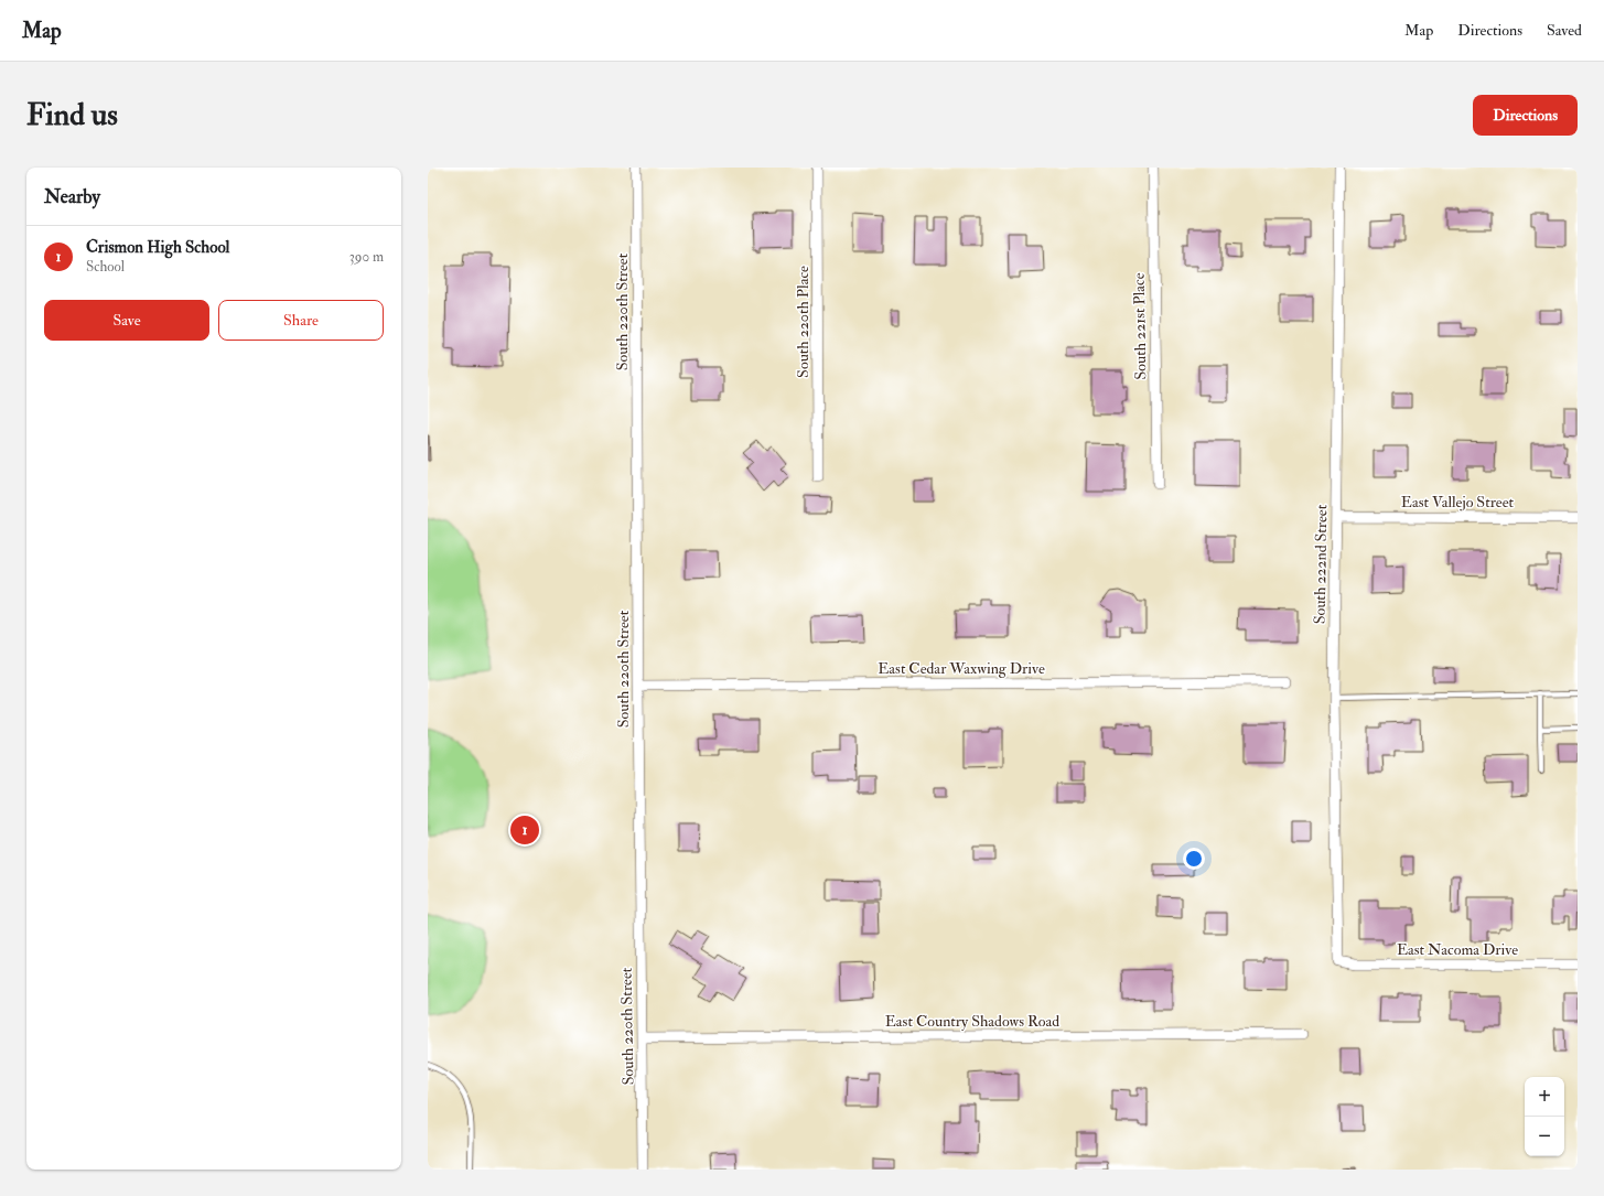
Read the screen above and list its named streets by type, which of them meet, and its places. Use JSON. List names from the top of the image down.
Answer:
{
  "streets": {
    "street": [
      "South 220th Street",
      "South 220th Place",
      "South 221st Place",
      "East Vallejo Street",
      "South 222nd Street",
      "East Cedar Waxwing Drive",
      "East Nacoma Drive",
      "East Country Shadows Road"
    ]
  },
  "crossings": [
    ["South 220th Street", "East Cedar Waxwing Drive"],
    ["South 220th Street", "East Country Shadows Road"],
    ["East Vallejo Street", "South 222nd Street"],
    ["South 222nd Street", "East Nacoma Drive"]
  ],
  "page": {
    "header": "Map",
    "nav": ["Map", "Directions", "Saved"],
    "buttons": [
      "Directions",
      ["Save", "Share"]
    ],
    "title": "Find us",
    "heading": "Nearby",
    "list": [
      {
        "mark": "1",
        "name": "Crismon High School",
        "note": "School",
        "value": "390 m"
      }
    ],
    "pins": "1",
    "map_buttons": ["+", "−"]
  }
}
